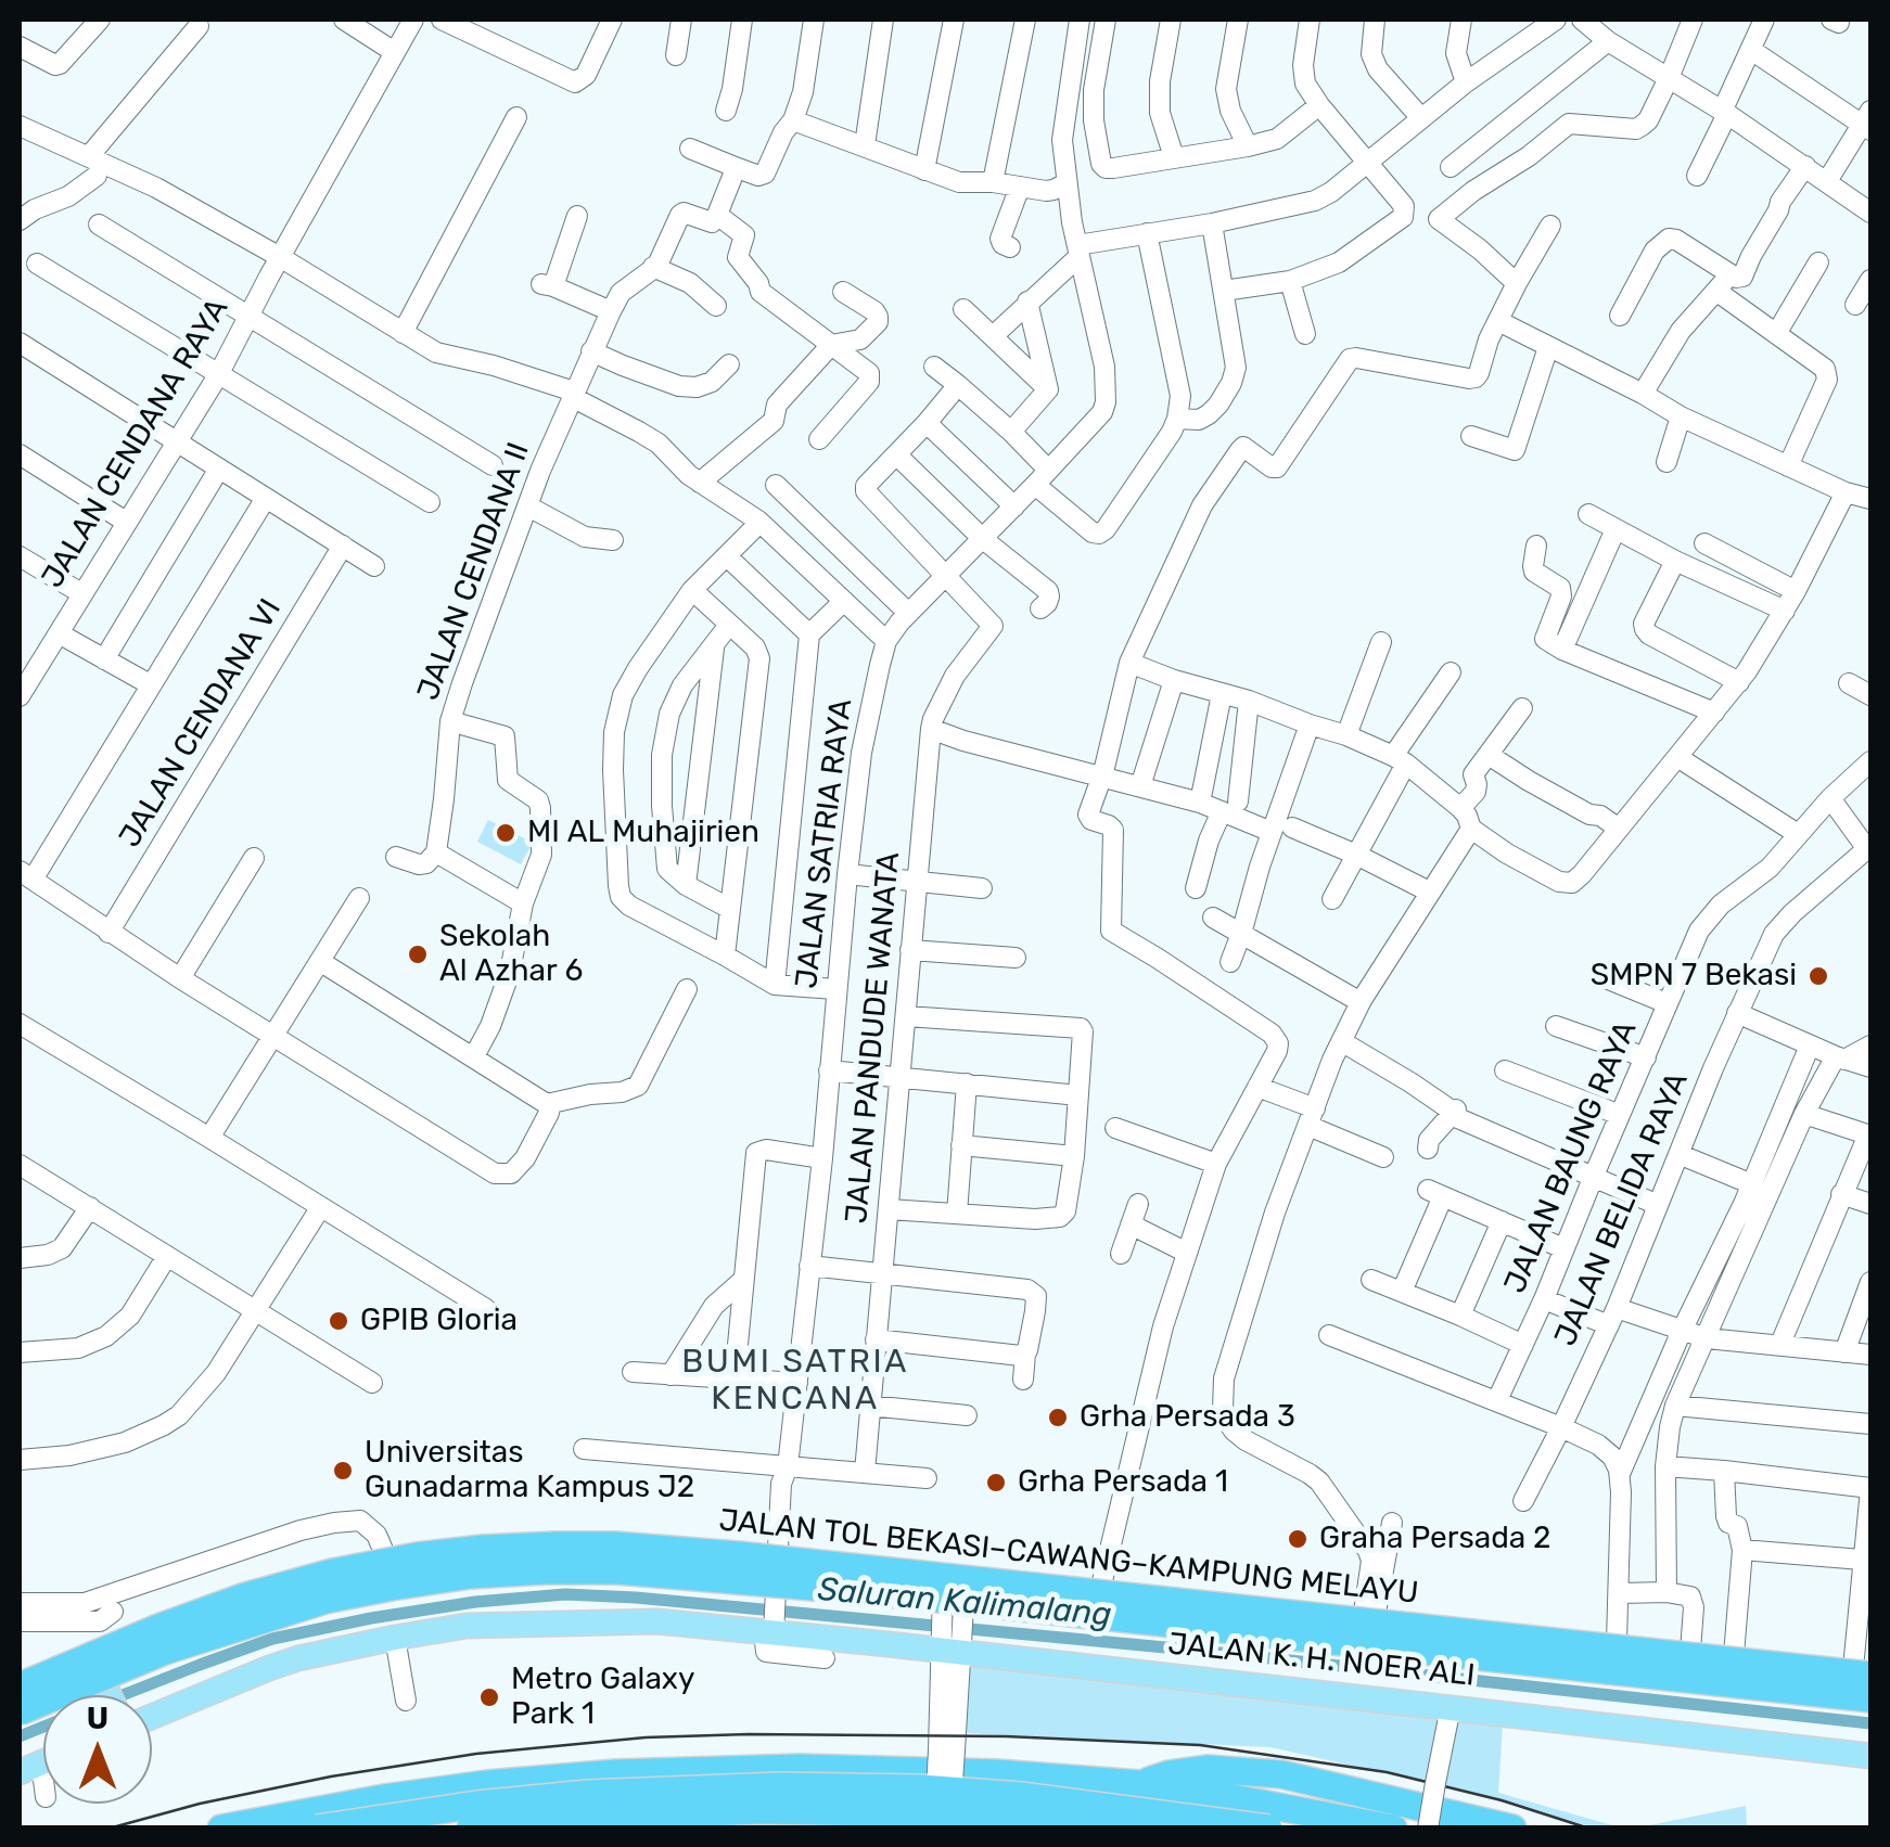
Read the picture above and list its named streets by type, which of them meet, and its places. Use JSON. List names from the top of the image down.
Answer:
{
  "streets": {
    "highway": ["JALAN TOL BEKASI–CAWANG–KAMPUNG MELAYU"],
    "main road": ["JALAN K. H. NOER ALI"],
    "street": [
      "JALAN CENDANA RAYA",
      "JALAN CENDANA II",
      "JALAN CENDANA VI",
      "JALAN SATRIA RAYA",
      "JALAN PANDUDE WANATA",
      "JALAN BAUNG RAYA",
      "JALAN BELIDA RAYA"
    ]
  },
  "crossings": [
    ["JALAN SATRIA RAYA", "JALAN PANDUDE WANATA"],
    ["JALAN SATRIA RAYA", "JALAN K. H. NOER ALI"],
    ["JALAN TOL BEKASI–CAWANG–KAMPUNG MELAYU", "JALAN K. H. NOER ALI"]
  ],
  "districts": ["BUMI SATRIA KENCANA"],
  "water": ["Saluran Kalimalang"],
  "places": [
    "MI AL Muhajirien",
    "Sekolah Al Azhar 6",
    "SMPN 7 Bekasi",
    "GPIB Gloria",
    "Grha Persada 3",
    "Universitas Gunadarma Kampus J2",
    "Grha Persada 1",
    "Graha Persada 2",
    "Metro Galaxy Park 1"
  ],
  "north": "top"
}
